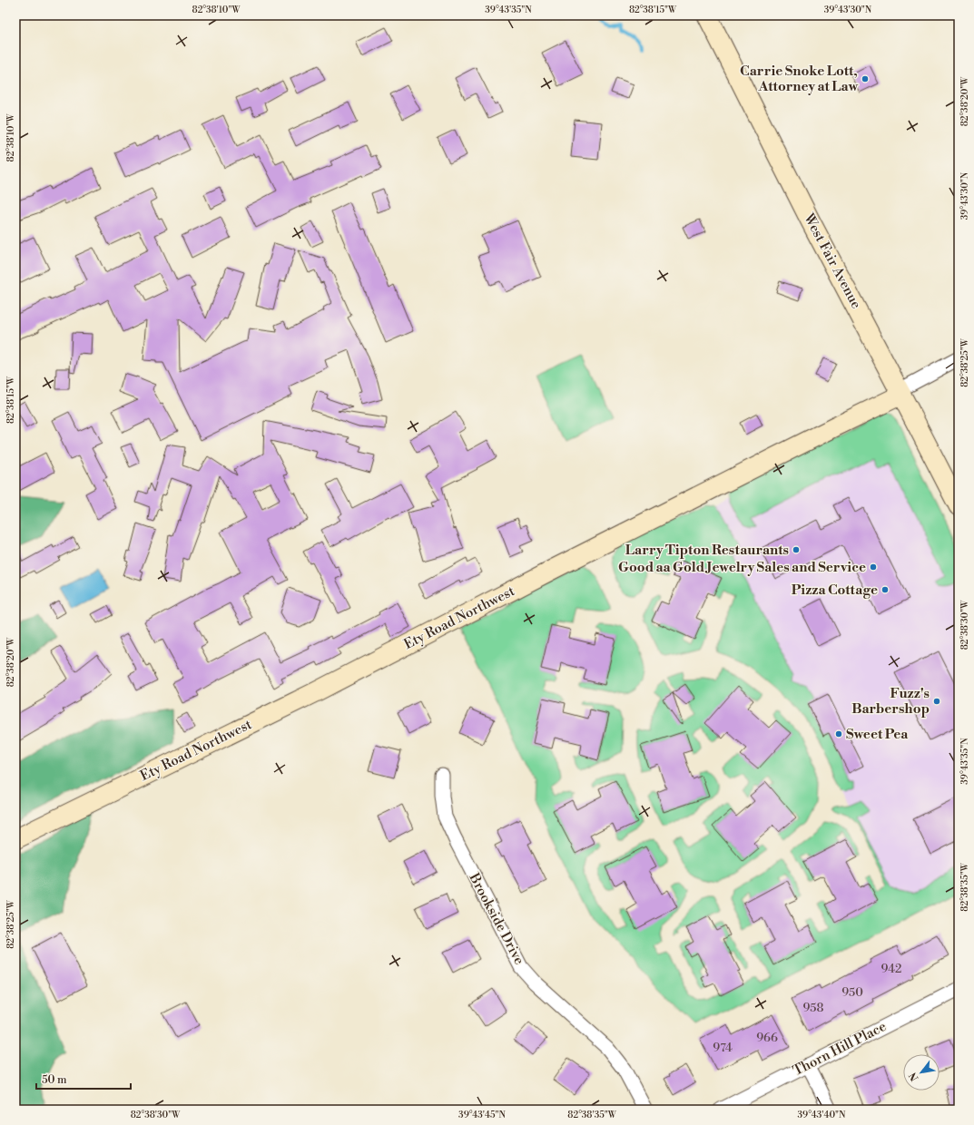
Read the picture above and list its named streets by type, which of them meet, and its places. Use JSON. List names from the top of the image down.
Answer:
{
  "streets": {
    "street": [
      "West Fair Avenue",
      "Ety Road Northwest",
      "Brookside Drive",
      "Thorn Hill Place"
    ]
  },
  "crossings": [
    ["West Fair Avenue", "Ety Road Northwest"]
  ],
  "places": [
    "Carrie Snoke Lott, Attorney at Law",
    "Larry Tipton Restaurants",
    "Good aa Gold Jewelry Sales and Service",
    "Pizza Cottage",
    "Fuzz's Barbershop",
    "Sweet Pea"
  ],
  "house_numbers": [
    "942",
    "950",
    "958",
    "966",
    "974"
  ],
  "scale_bar": "50 m",
  "north": "bottom left",
  "coordinates": [
    "82°38'10\"W",
    "39°43'35\"N",
    "82°38'15\"W",
    "39°43'30\"N",
    "82°38'20\"W",
    "82°38'25\"W",
    "82°38'30\"W",
    "82°38'35\"W",
    "39°43'45\"N",
    "39°43'40\"N"
  ]
}
